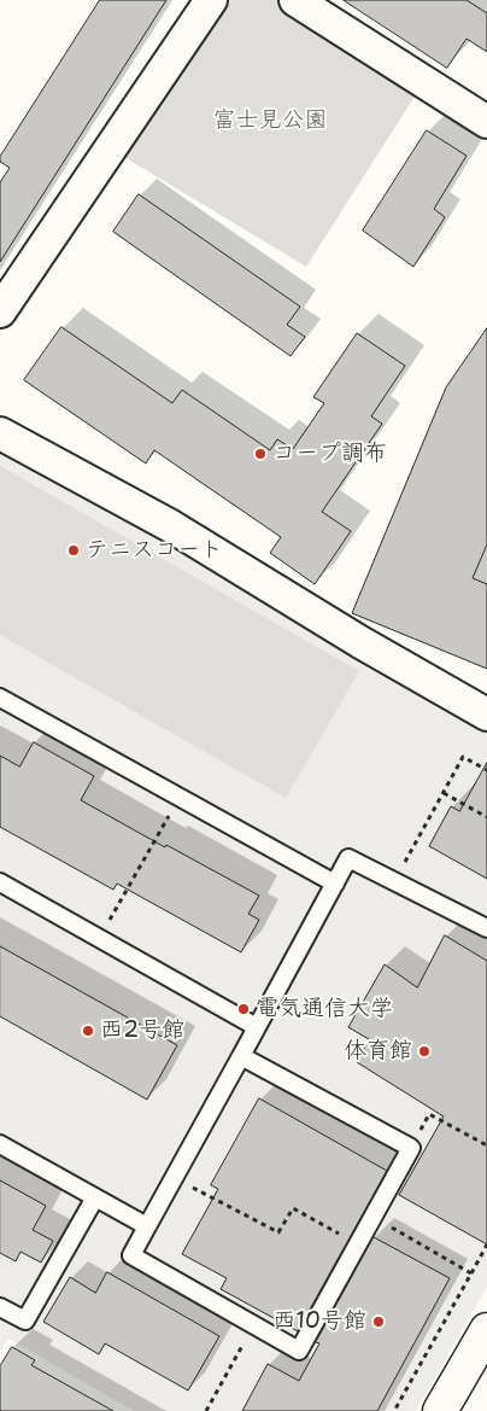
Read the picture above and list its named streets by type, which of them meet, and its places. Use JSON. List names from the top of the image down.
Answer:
{
  "parks": ["富士見公園"],
  "places": [
    "コープ調布",
    "テニスコート",
    "電気通信大学",
    "西2号館",
    "体育館",
    "西10号館"
  ]
}
